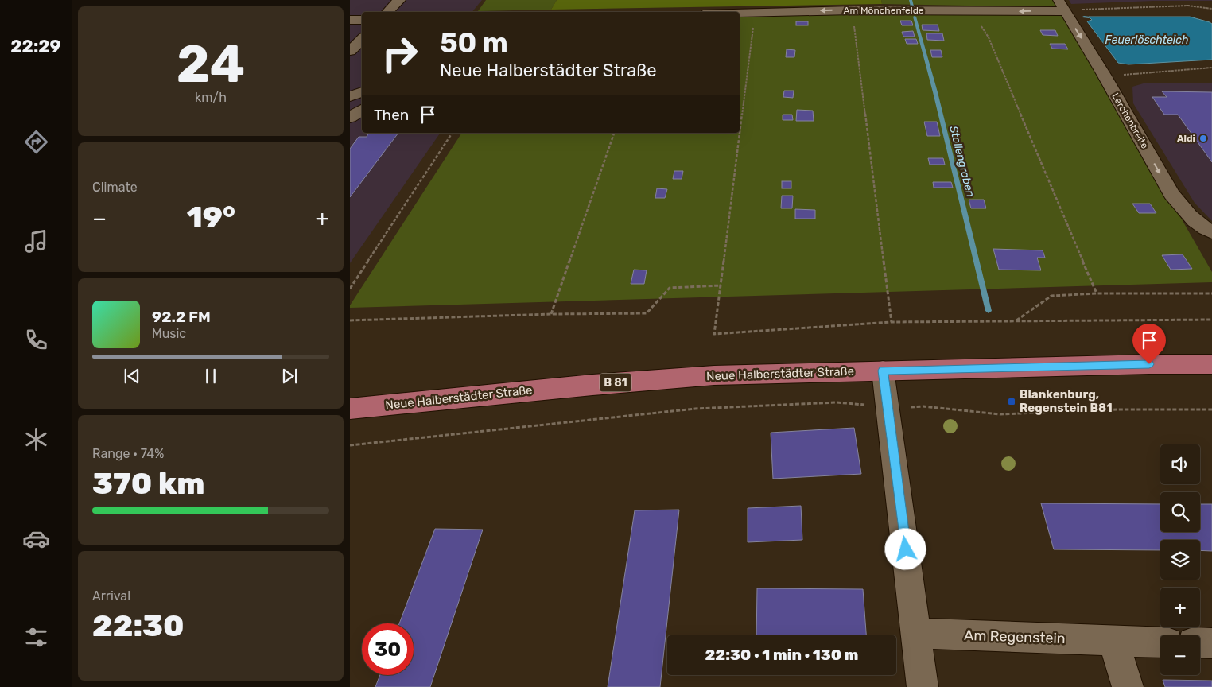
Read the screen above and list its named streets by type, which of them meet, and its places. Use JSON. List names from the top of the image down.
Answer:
{
  "streets": {
    "main road": ["Neue Halberstädter Straße", "B 81"],
    "street": ["Am Mönchenfelde", "Lerchenbreite", "Am Regenstein"]
  },
  "crossings": [
    ["Am Mönchenfelde", "Lerchenbreite"]
  ],
  "one_way": ["Am Mönchenfelde", "Lerchenbreite"],
  "water": ["Feuerlöschteich", "Stollengraben"],
  "places": {
    "other": ["Aldi"],
    "transit": ["Blankenburg, Regenstein B81"]
  },
  "page": {
    "tabs": "22:29",
    "tile": [
      ["24", "km/h"],
      "Climate",
      ["Range · 74%", "370 km"],
      ["Arrival", "22:30"]
    ],
    "turn": ["50 m", "Neue Halberstädter Straße"],
    "then": "Then",
    "heat": ["−", "19°", "+"],
    "song": ["92.2 FM", "Music"],
    "map_buttons": ["+", "−"],
    "limit": "30",
    "trip": "22:30 · 1 min · 130 m"
  }
}
